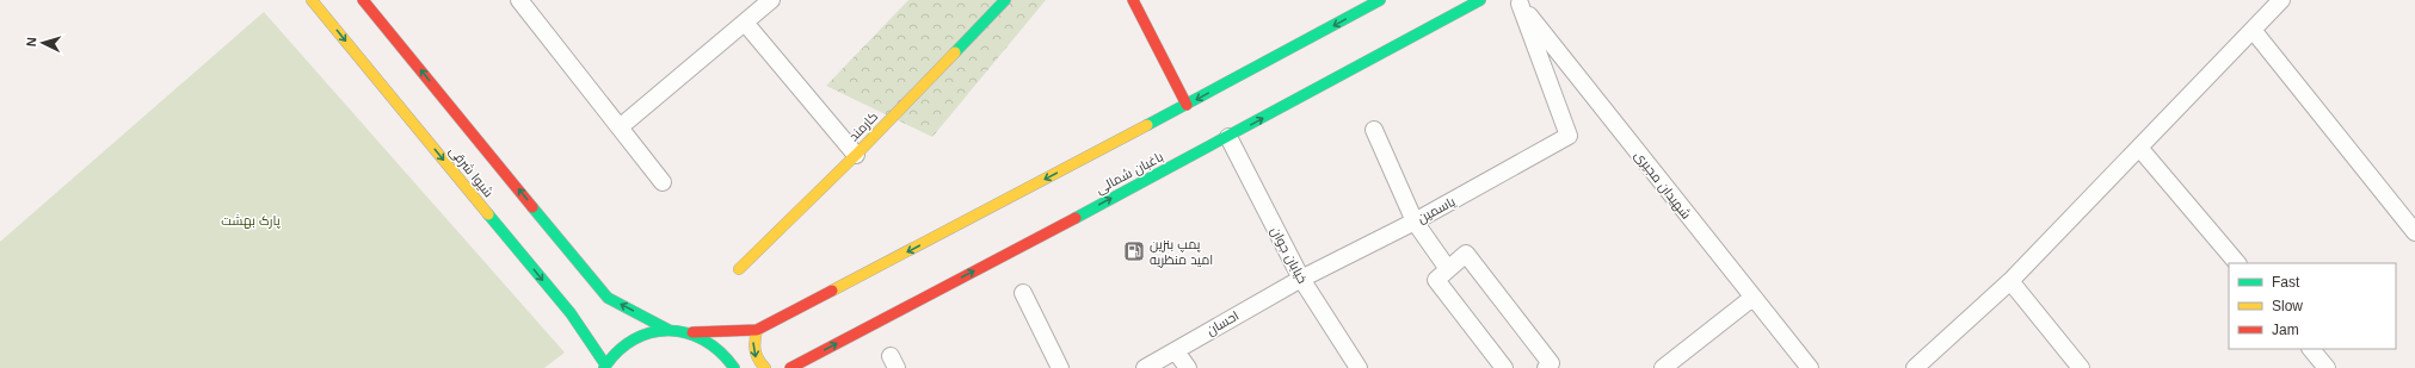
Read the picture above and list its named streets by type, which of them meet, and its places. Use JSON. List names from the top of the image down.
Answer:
{
  "streets": {
    "main road": ["کارمند", "شیوا شرقی", "باغبان شمالی"],
    "street": [
      "شهیدان مجیری",
      "یاسمین",
      "خیابان جوان",
      "احسان"
    ]
  },
  "crossings": [
    ["باغبان شمالی", "خیابان جوان"],
    ["شهیدان مجیری", "یاسمین"],
    ["یاسمین", "خیابان جوان"],
    ["یاسمین", "احسان"],
    ["خیابان جوان", "احسان"]
  ],
  "parks": ["پارک بهشت"],
  "places": {
    "fuel station": ["پمپ بنزین امید منظریه"]
  },
  "legend": ["Fast", "Slow", "Jam"],
  "north": "left"
}
